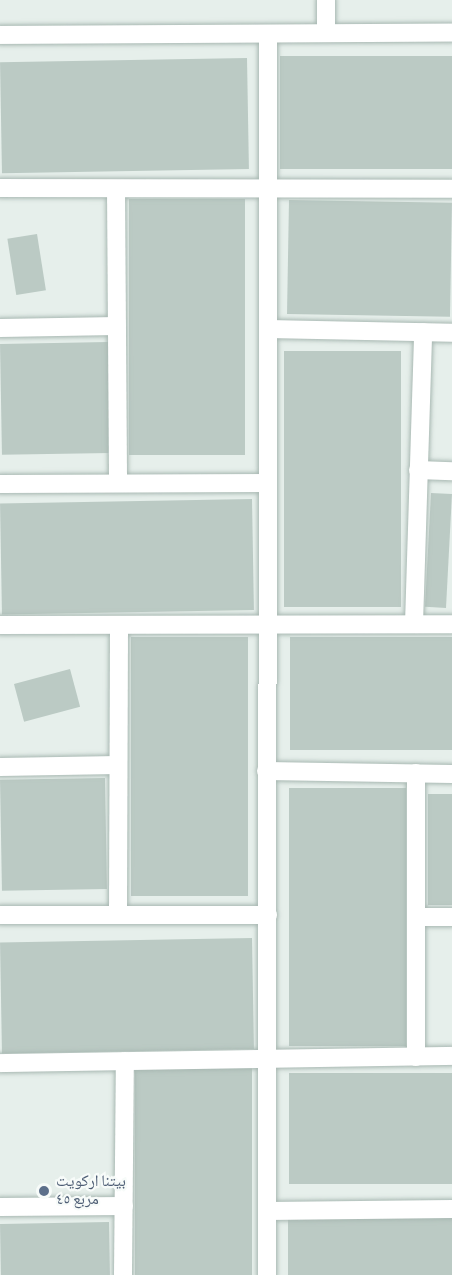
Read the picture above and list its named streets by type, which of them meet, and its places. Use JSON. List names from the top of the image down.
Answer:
{
  "places": ["بيتنا اركويت مربع ٤٥"]
}
